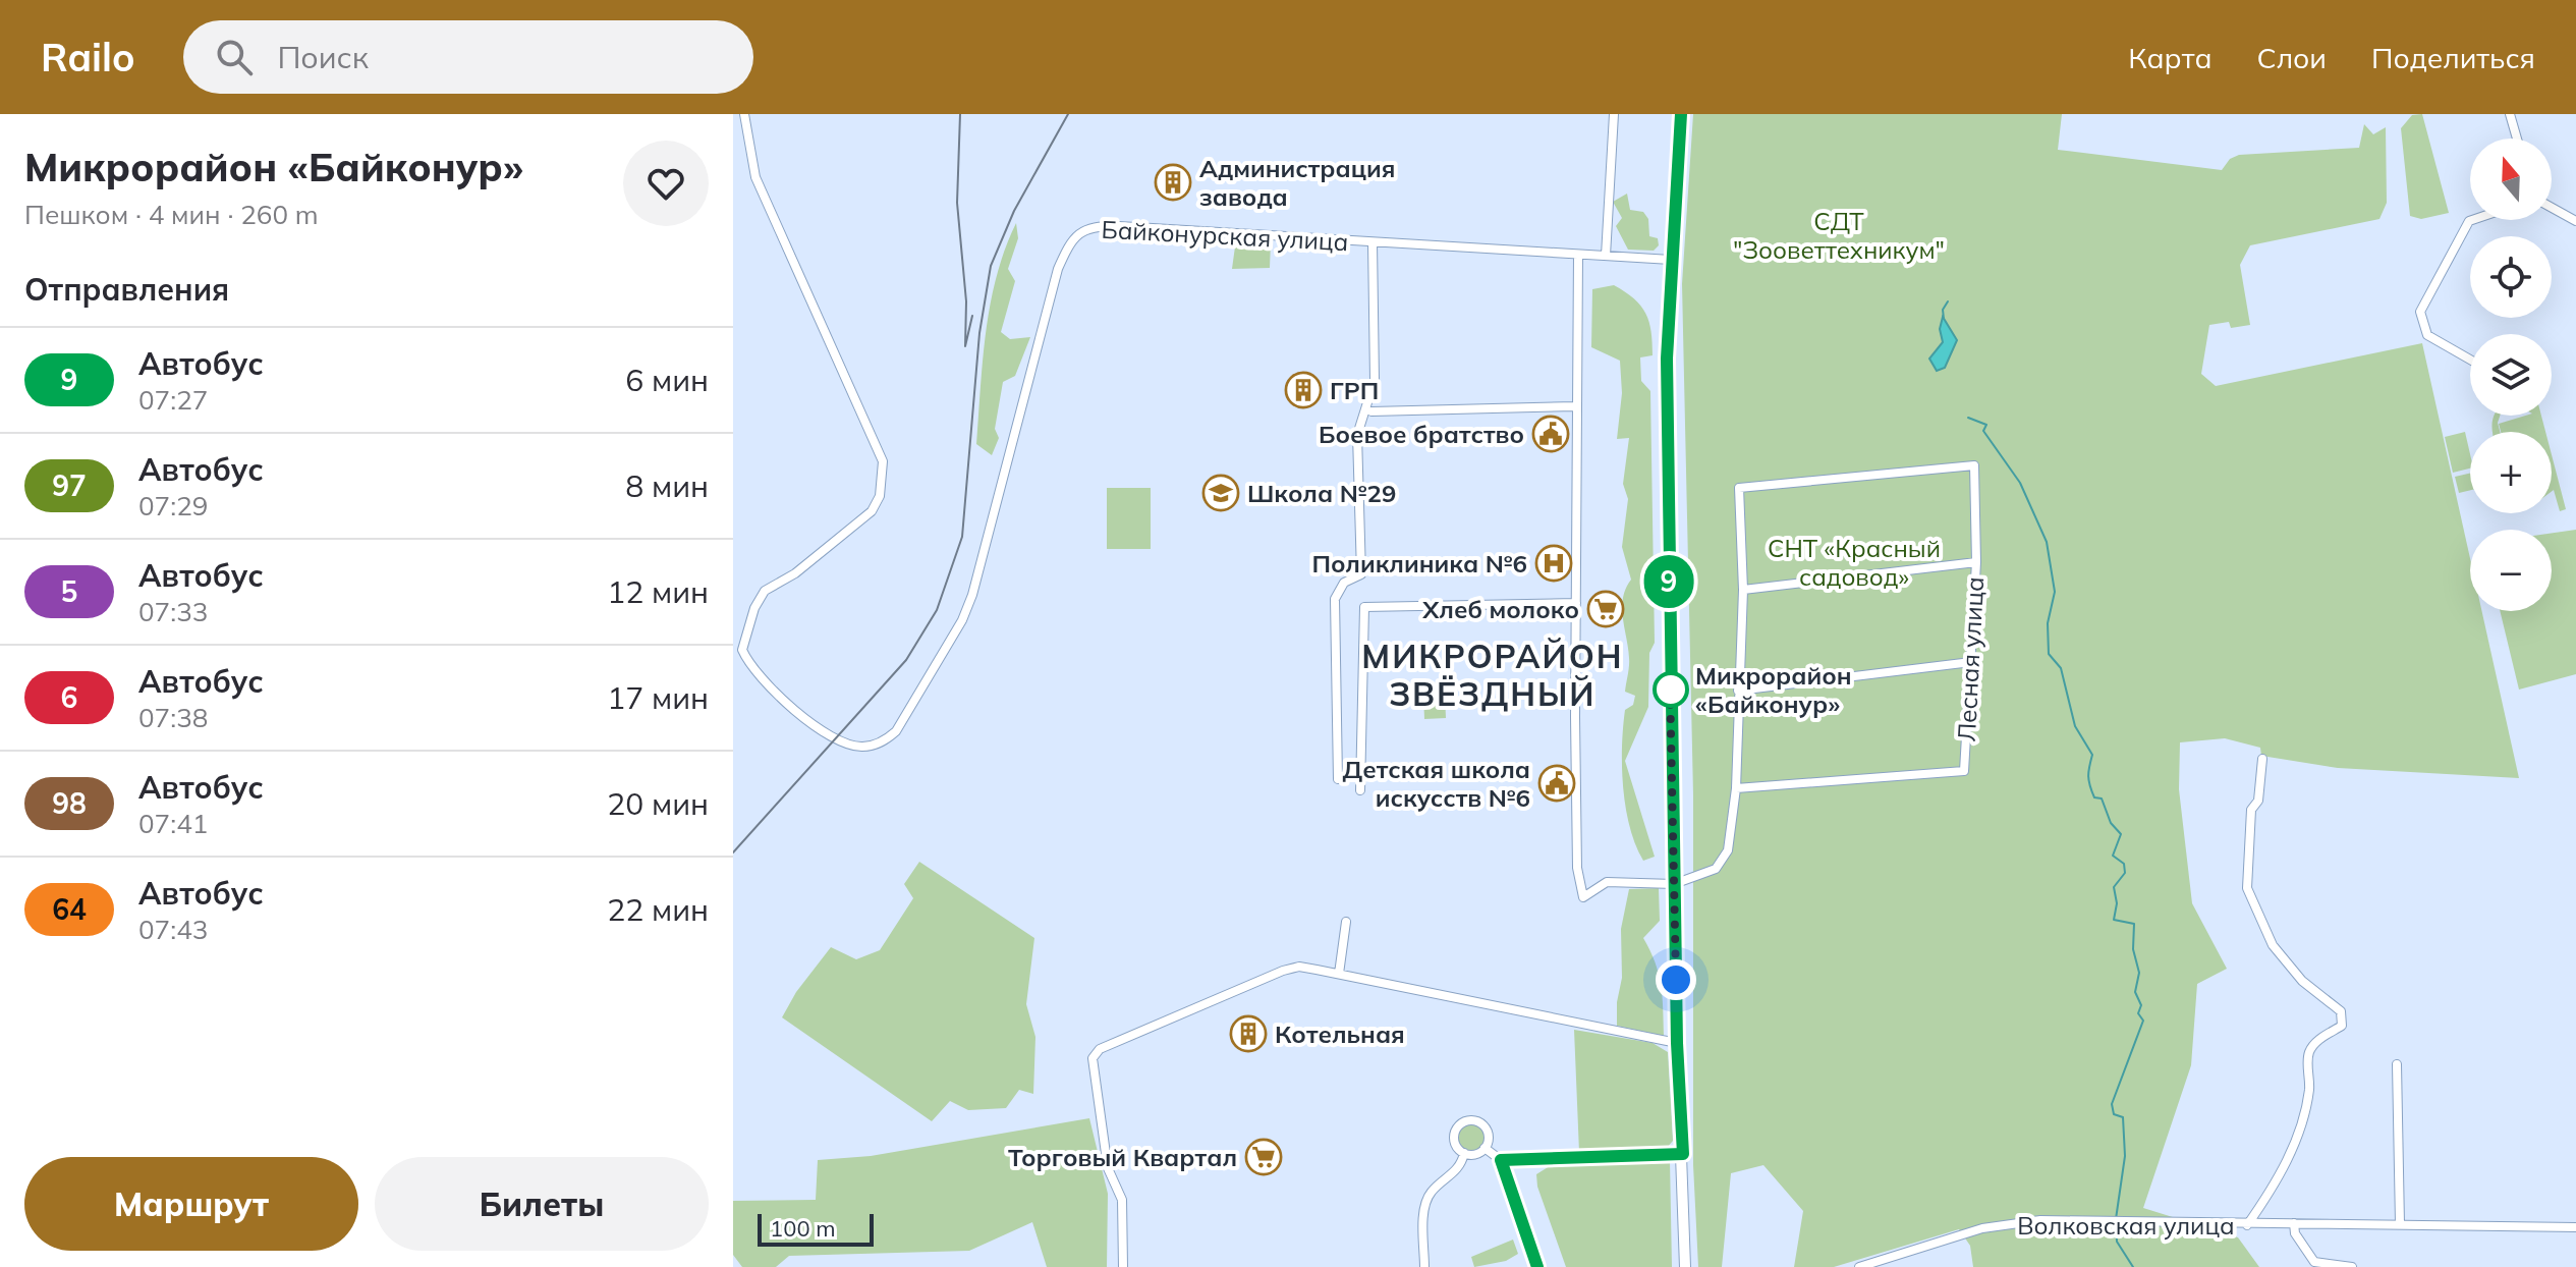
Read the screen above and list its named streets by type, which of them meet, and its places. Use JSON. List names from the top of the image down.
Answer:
{
  "streets": {
    "street": ["Байконурская улица", "Лесная улица", "Волковская улица"]
  },
  "districts": ["МИКРОРАЙОН ЗВЁЗДНЫЙ"],
  "parks": ["СДТ \"Зооветтехникум\"", "СНТ «Красный садовод»"],
  "places": {
    "building": ["Администрация завода", "ГРП", "Котельная"],
    "public building": ["Боевое братство", "Детская школа искусств №6"],
    "school or university": ["Школа №29"],
    "hospital": ["Поликлиника №6"],
    "supermarket": ["Хлеб молоко", "Торговый Квартал"],
    "other": ["Микрорайон «Байконур»"]
  },
  "lines": ["bus line 9"],
  "scale_bar": "100 m",
  "north": "top",
  "page": {
    "header": "Railo",
    "search": "Поиск",
    "nav": ["Карта", "Слои", "Поделиться"],
    "heading": [
      ["Микрорайон «Байконур»", "Пешком · 4 мин · 260 m"],
      "Отправления"
    ],
    "on_map": "9",
    "map_buttons": ["+", "−"],
    "list": [
      {
        "mark": "9",
        "name": "Автобус",
        "note": "07:27",
        "value": "6 мин"
      },
      {
        "mark": "97",
        "name": "Автобус",
        "note": "07:29",
        "value": "8 мин"
      },
      {
        "mark": "5",
        "name": "Автобус",
        "note": "07:33",
        "value": "12 мин"
      },
      {
        "mark": "6",
        "name": "Автобус",
        "note": "07:38",
        "value": "17 мин"
      },
      {
        "mark": "98",
        "name": "Автобус",
        "note": "07:41",
        "value": "20 мин"
      },
      {
        "mark": "64",
        "name": "Автобус",
        "note": "07:43",
        "value": "22 мин"
      }
    ],
    "buttons": ["Маршрут", "Билеты"],
    "scale": "100 m"
  }
}
